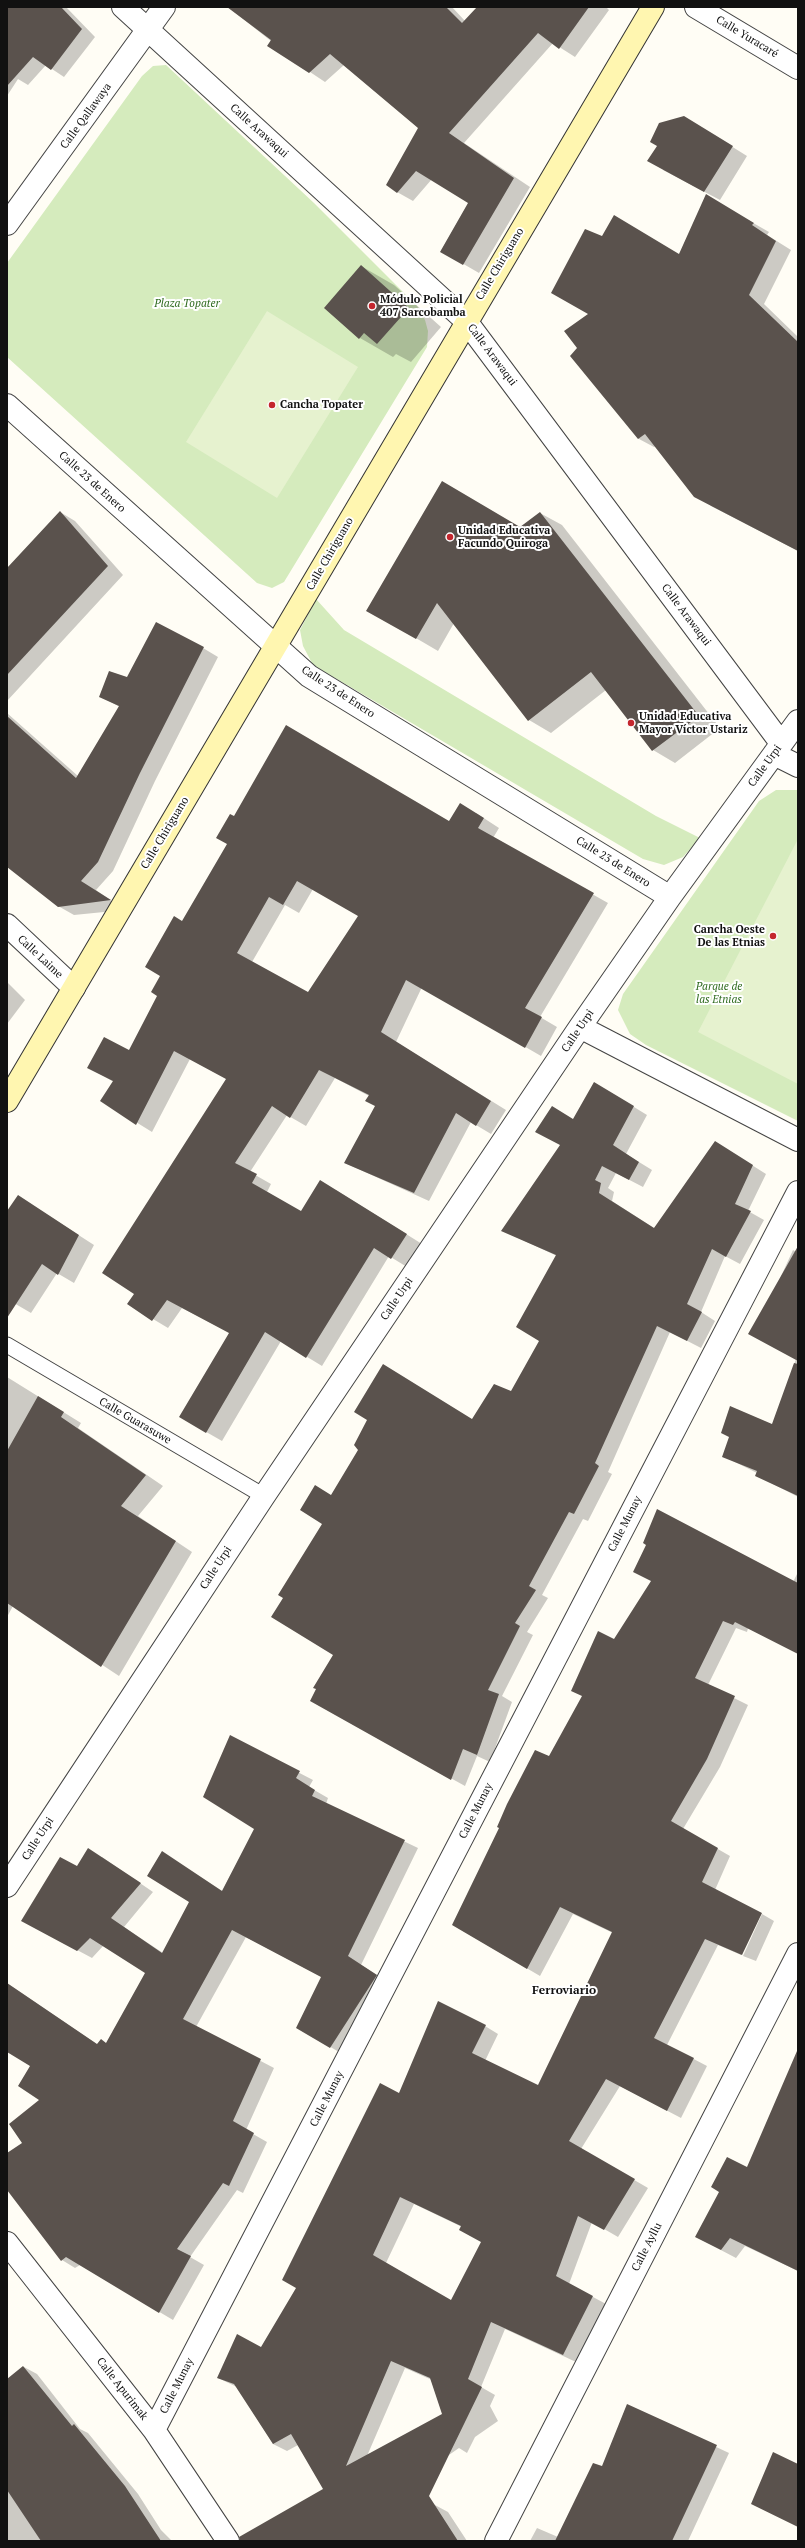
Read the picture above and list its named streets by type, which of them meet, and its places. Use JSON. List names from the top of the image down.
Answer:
{
  "streets": {
    "main road": ["Calle Chiriguano"],
    "street": [
      "Calle Yuracaré",
      "Calle Qallawaya",
      "Calle Arawaqui",
      "Calle 23 de Enero",
      "Calle Urpi",
      "Calle Laime",
      "Calle Munay",
      "Calle Ayllu",
      "Calle Apurimak"
    ],
    "lane": ["Calle Guarasuwe"]
  },
  "crossings": [
    ["Calle Qallawaya", "Calle Arawaqui"],
    ["Calle Arawaqui", "Calle Chiriguano"],
    ["Calle Arawaqui", "Calle Urpi"],
    ["Calle Chiriguano", "Calle 23 de Enero"],
    ["Calle Chiriguano", "Calle Laime"],
    ["Calle 23 de Enero", "Calle Urpi"],
    ["Calle Urpi", "Calle Guarasuwe"],
    ["Calle Munay", "Calle Apurimak"]
  ],
  "districts": ["Ferroviario"],
  "parks": ["Plaza Topater", "Parque de las Etnias"],
  "places": [
    "Módulo Policial 407 Sarcobamba",
    "Cancha Topater",
    "Unidad Educativa Facundo Quiroga",
    "Unidad Educativa Mayor Víctor Ustariz",
    "Cancha Oeste De las Etnias"
  ]
}
